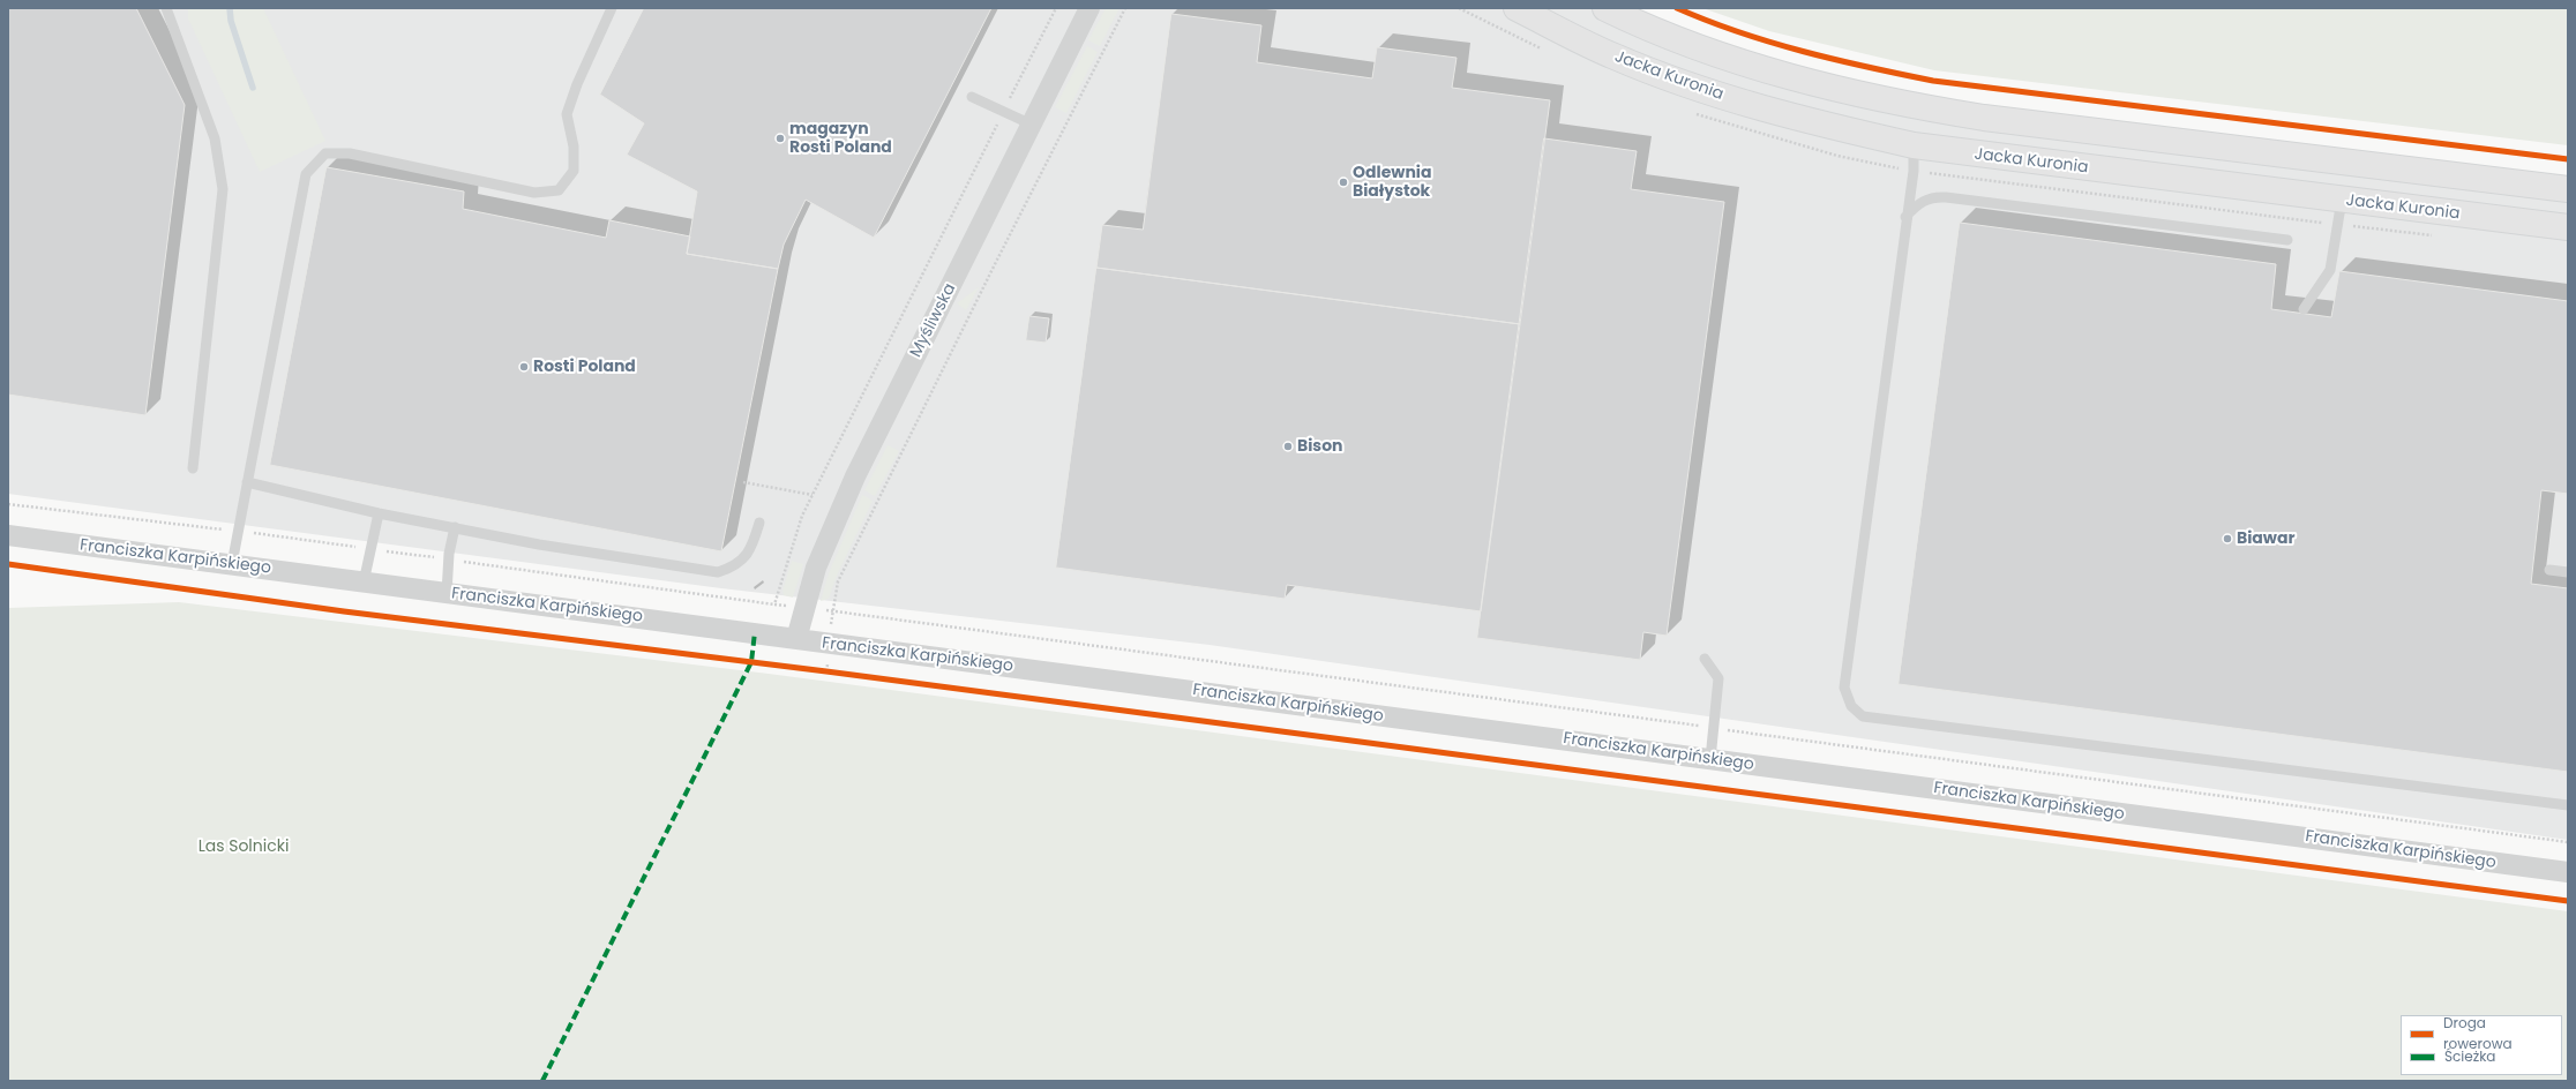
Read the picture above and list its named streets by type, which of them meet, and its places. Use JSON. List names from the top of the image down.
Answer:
{
  "streets": {
    "main road": ["Jacka Kuronia"],
    "street": ["Myśliwska", "Franciszka Karpińskiego"]
  },
  "crossings": [
    ["Myśliwska", "Franciszka Karpińskiego"]
  ],
  "parks": ["Las Solnicki"],
  "places": [
    "magazyn Rosti Poland",
    "Odlewnia Białystok",
    "Rosti Poland",
    "Bison",
    "Biawar"
  ],
  "legend": ["Droga rowerowa", "Ścieżka"]
}
